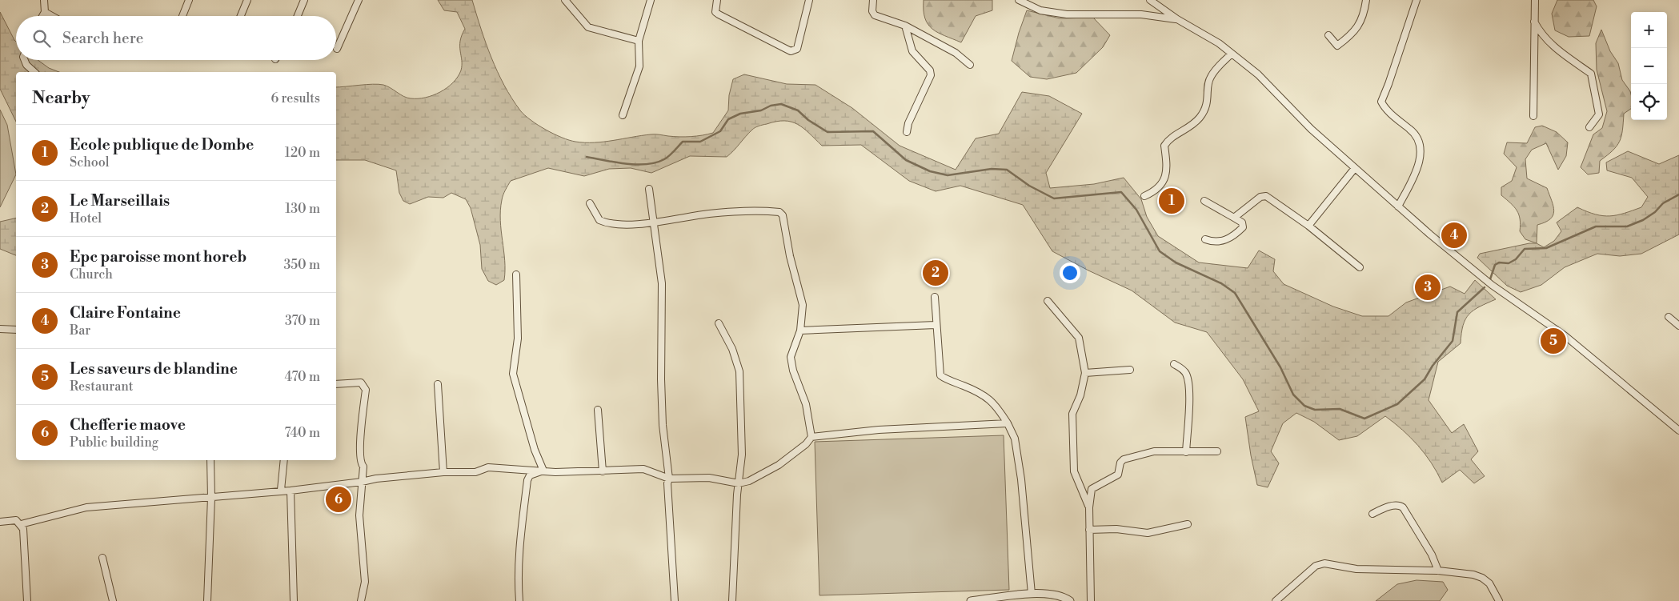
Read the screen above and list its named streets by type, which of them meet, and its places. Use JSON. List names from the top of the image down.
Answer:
{
  "page": {
    "map_buttons": ["+", "−"],
    "search": "Search here",
    "heading": ["Nearby", "6 results"],
    "list": [
      {
        "mark": "1",
        "name": "Ecole publique de Dombe",
        "note": "School",
        "value": "120 m"
      },
      {
        "mark": "2",
        "name": "Le Marseillais",
        "note": "Hotel",
        "value": "130 m"
      },
      {
        "mark": "3",
        "name": "Epc paroisse mont horeb",
        "note": "Church",
        "value": "350 m"
      },
      {
        "mark": "4",
        "name": "Claire Fontaine",
        "note": "Bar",
        "value": "370 m"
      },
      {
        "mark": "5",
        "name": "Les saveurs de blandine",
        "note": "Restaurant",
        "value": "470 m"
      },
      {
        "mark": "6",
        "name": "Chefferie maove",
        "note": "Public building",
        "value": "740 m"
      }
    ],
    "pins": [
      "1",
      "4",
      "2",
      "3",
      "5",
      "6"
    ]
  }
}
